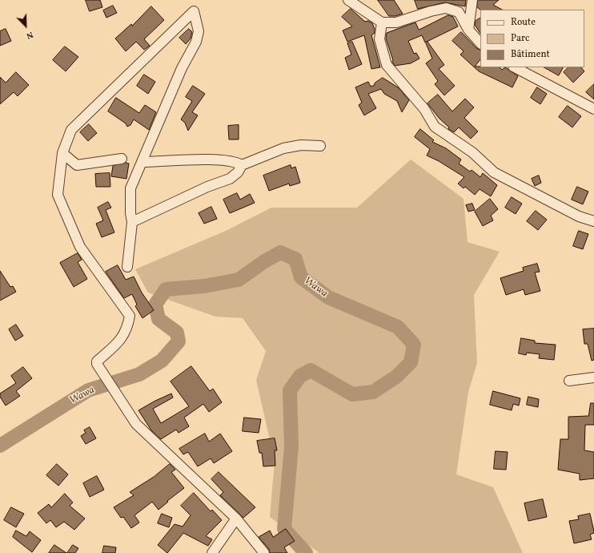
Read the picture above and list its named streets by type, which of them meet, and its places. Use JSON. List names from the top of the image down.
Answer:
{
  "water": ["Wawa"],
  "legend": ["Route", "Parc", "Bâtiment"],
  "north": "bottom right"
}
